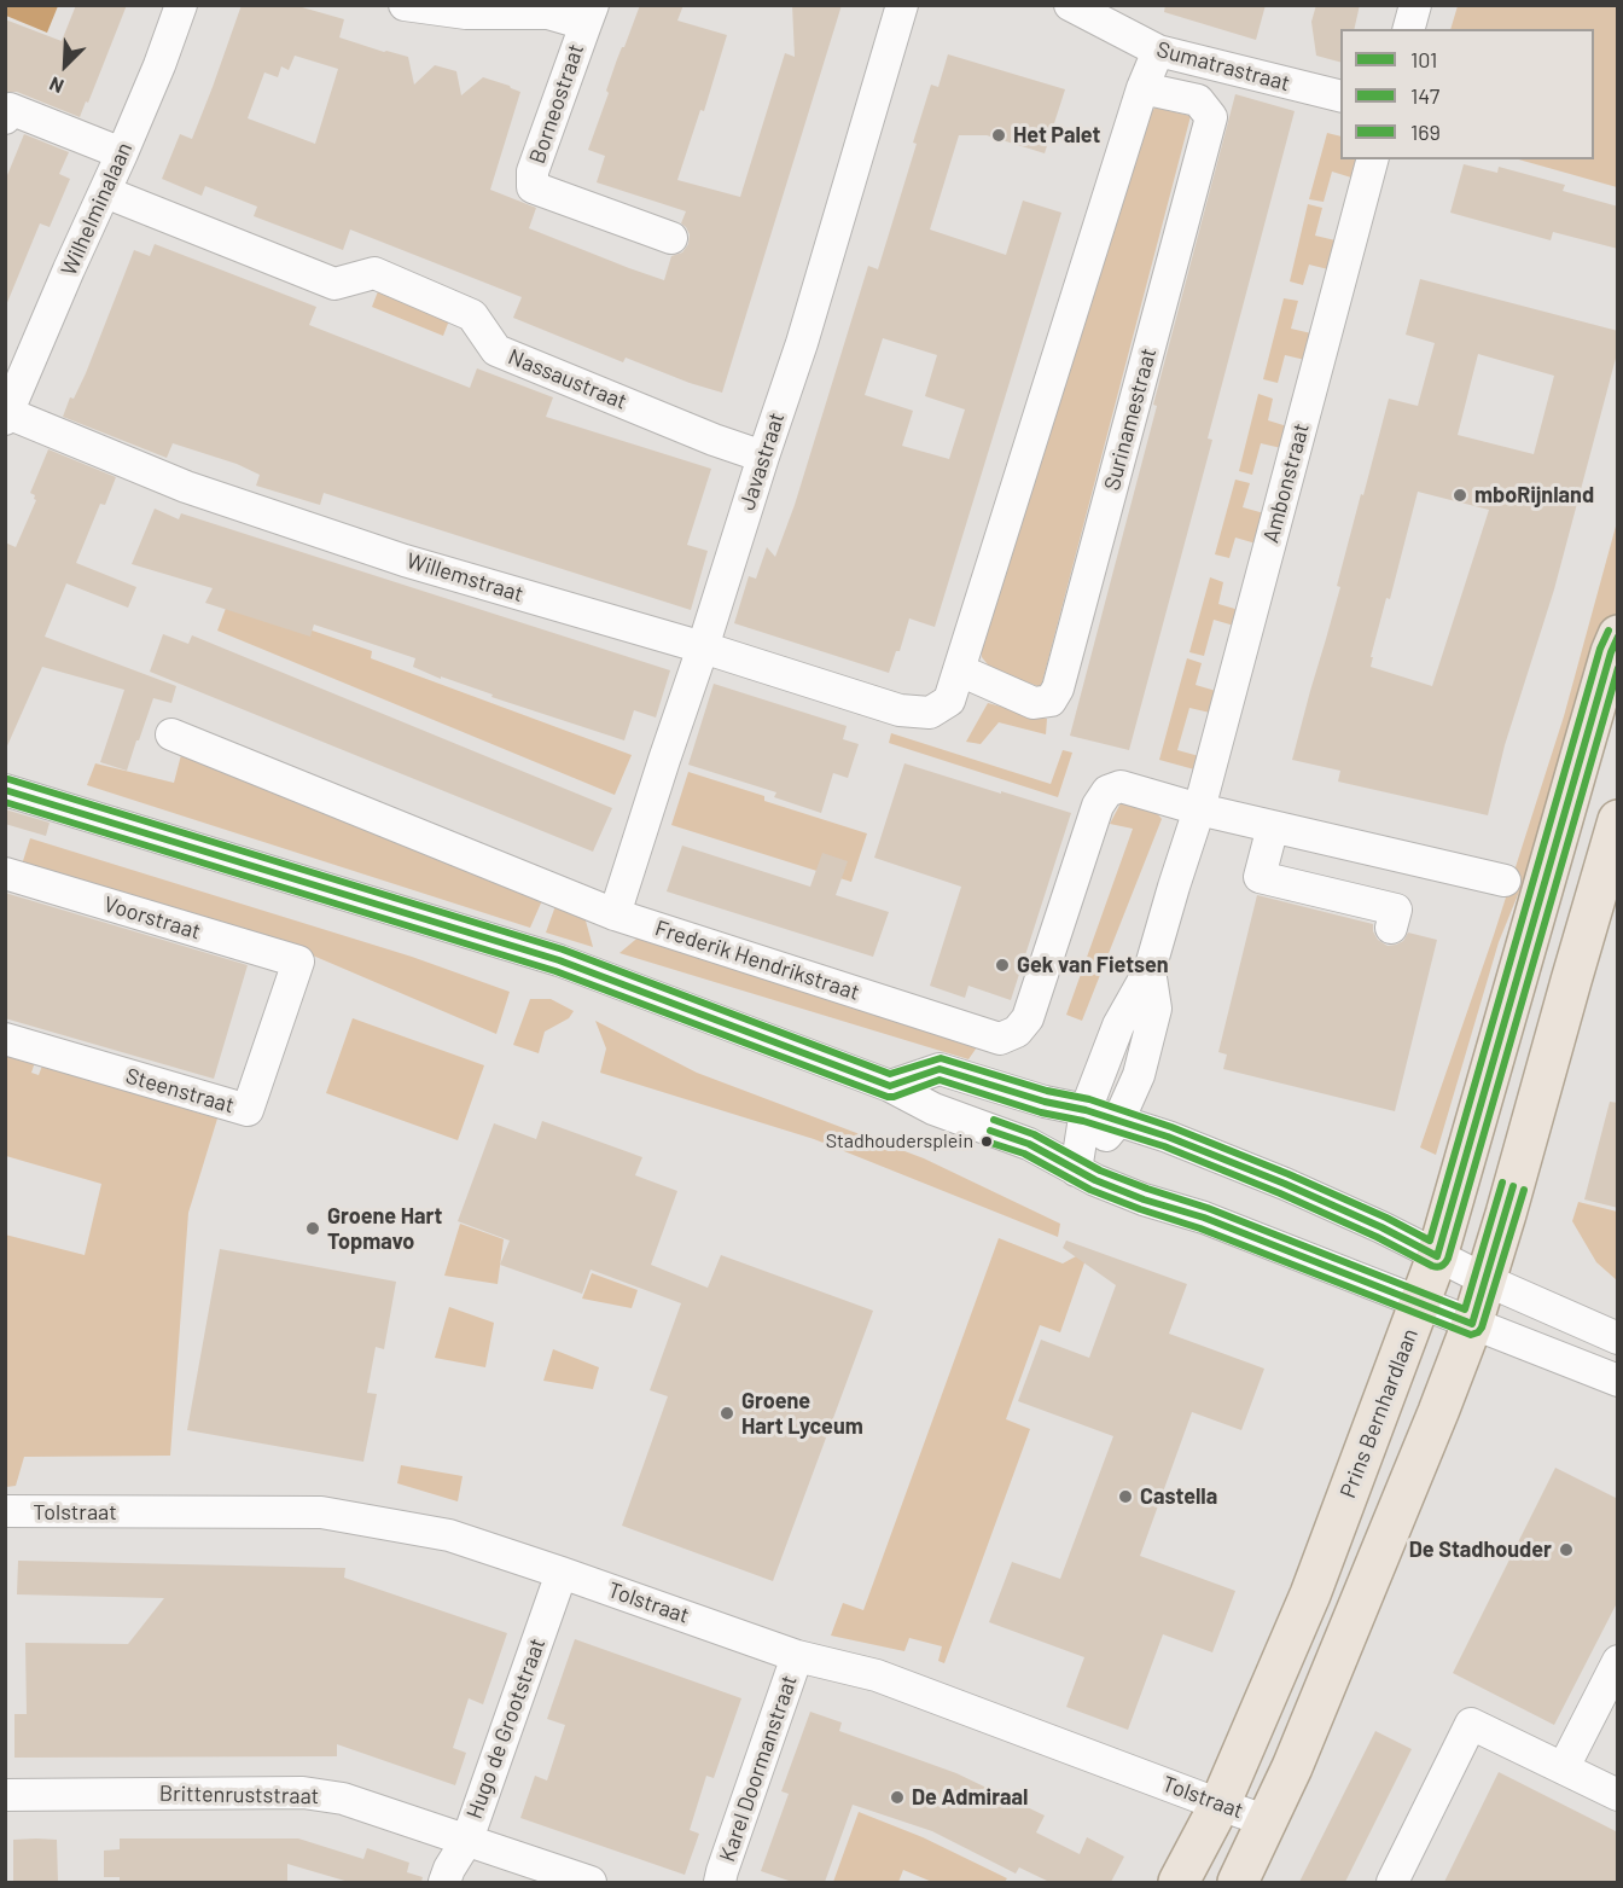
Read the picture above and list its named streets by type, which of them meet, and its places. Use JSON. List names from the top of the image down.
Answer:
{
  "streets": {
    "main road": ["Prins Bernhardlaan"],
    "street": [
      "Sumatrastraat",
      "Borneostraat",
      "Wilhelminalaan",
      "Nassaustraat",
      "Surinamestraat",
      "Javastraat",
      "Ambonstraat",
      "Willemstraat",
      "Voorstraat",
      "Frederik Hendrikstraat",
      "Steenstraat",
      "Tolstraat",
      "Hugo de Grootstraat",
      "Karel Doormanstraat",
      "Brittenruststraat"
    ]
  },
  "crossings": [
    ["Wilhelminalaan", "Nassaustraat"],
    ["Wilhelminalaan", "Willemstraat"],
    ["Nassaustraat", "Javastraat"],
    ["Surinamestraat", "Willemstraat"],
    ["Javastraat", "Willemstraat"],
    ["Javastraat", "Frederik Hendrikstraat"],
    ["Ambonstraat", "Frederik Hendrikstraat"],
    ["Voorstraat", "Steenstraat"],
    ["Prins Bernhardlaan", "Tolstraat"],
    ["Tolstraat", "Hugo de Grootstraat"],
    ["Tolstraat", "Karel Doormanstraat"],
    ["Hugo de Grootstraat", "Brittenruststraat"]
  ],
  "places": [
    "Het Palet",
    "mboRijnland",
    "Gek van Fietsen",
    "Stadhoudersplein",
    "Groene Hart Topmavo",
    "Groene Hart Lyceum",
    "Castella",
    "De Stadhouder",
    "De Admiraal"
  ],
  "lines": ["transit line 169", "transit line 101", "transit line 147"],
  "legend": ["101", "147", "169"],
  "north": "bottom left"
}
